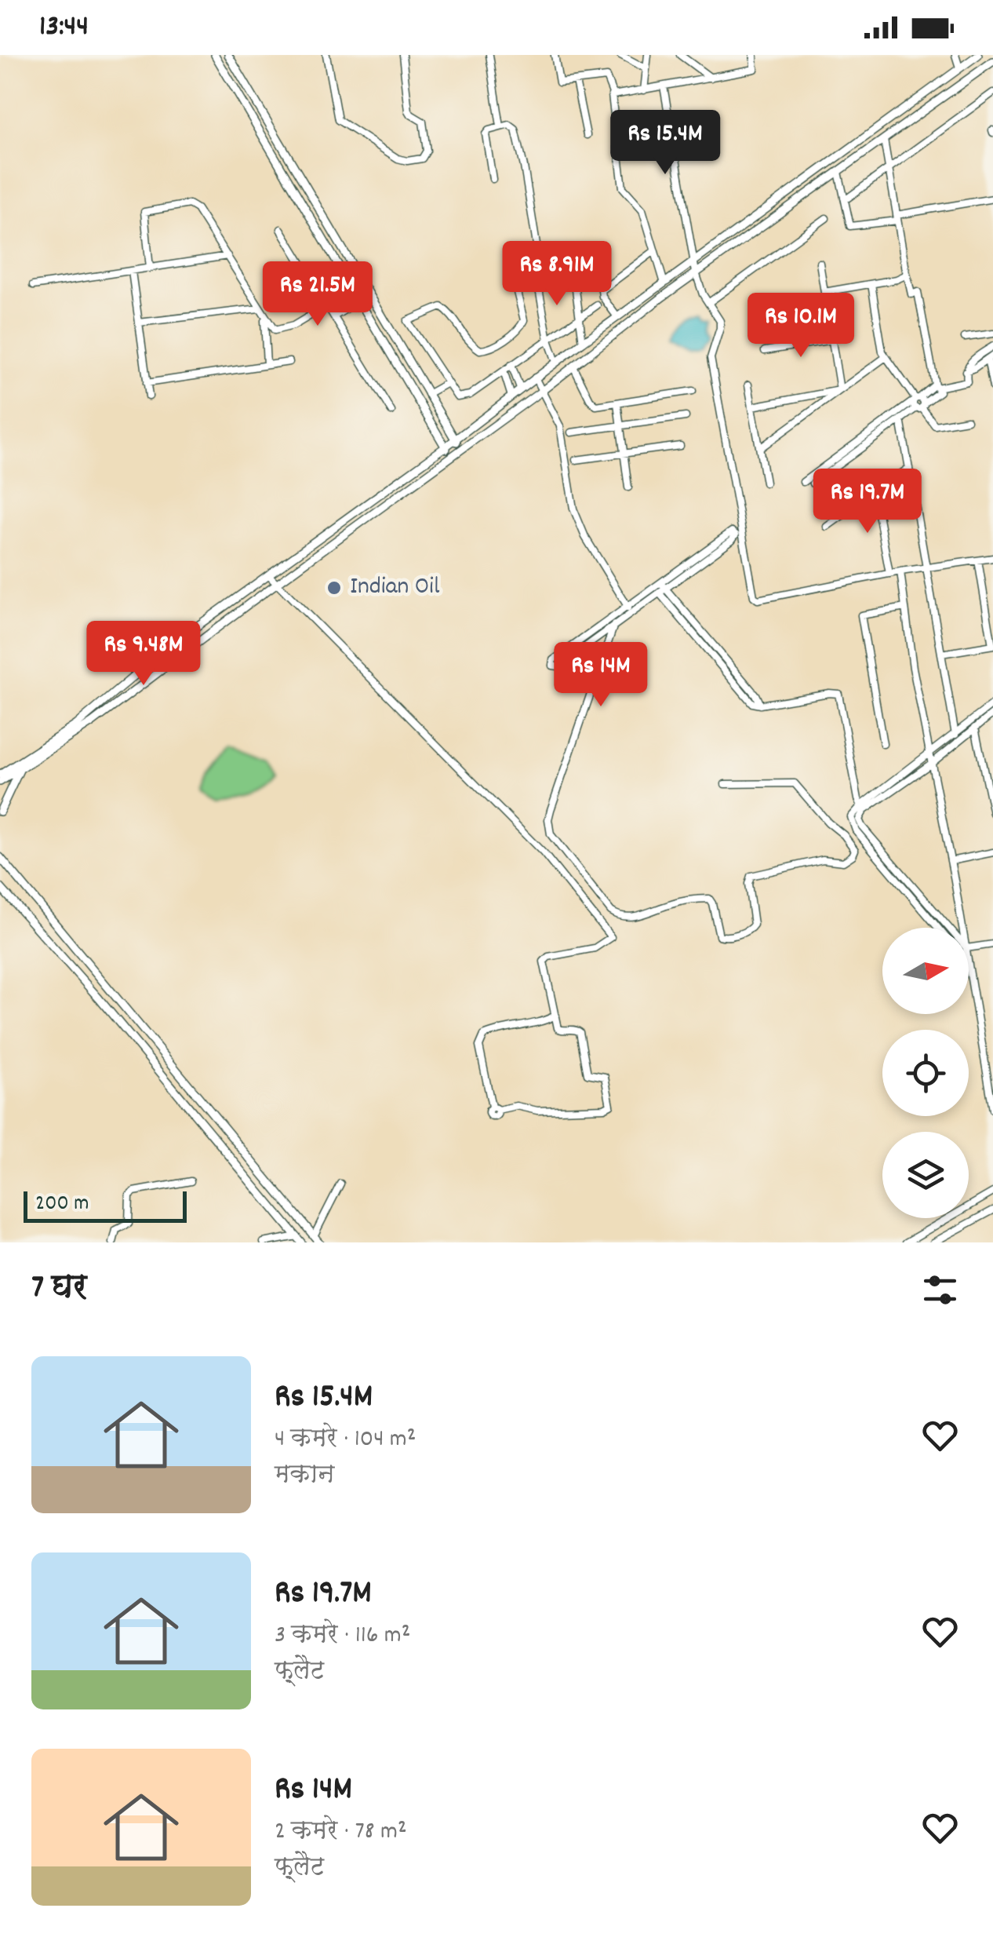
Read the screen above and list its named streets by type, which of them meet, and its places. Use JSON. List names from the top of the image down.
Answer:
{
  "places": ["Indian Oil"],
  "scale_bar": "200 m",
  "north": "right",
  "page": {
    "status": "13:44",
    "price": [
      "Rs 15.4M",
      "Rs 8.91M",
      "Rs 21.5M",
      "Rs 10.1M",
      "Rs 19.7M",
      "Rs 9.48M",
      "Rs 14M"
    ],
    "scale": "200 m",
    "heading": "7 घर",
    "list": [
      {
        "name": "Rs 15.4M",
        "note": "4 कमरे · 104 m² · मकान"
      },
      {
        "name": "Rs 19.7M",
        "note": "3 कमरे · 116 m² · फ़्लैट"
      },
      {
        "name": "Rs 14M",
        "note": "2 कमरे · 78 m² · फ़्लैट"
      }
    ]
  }
}
